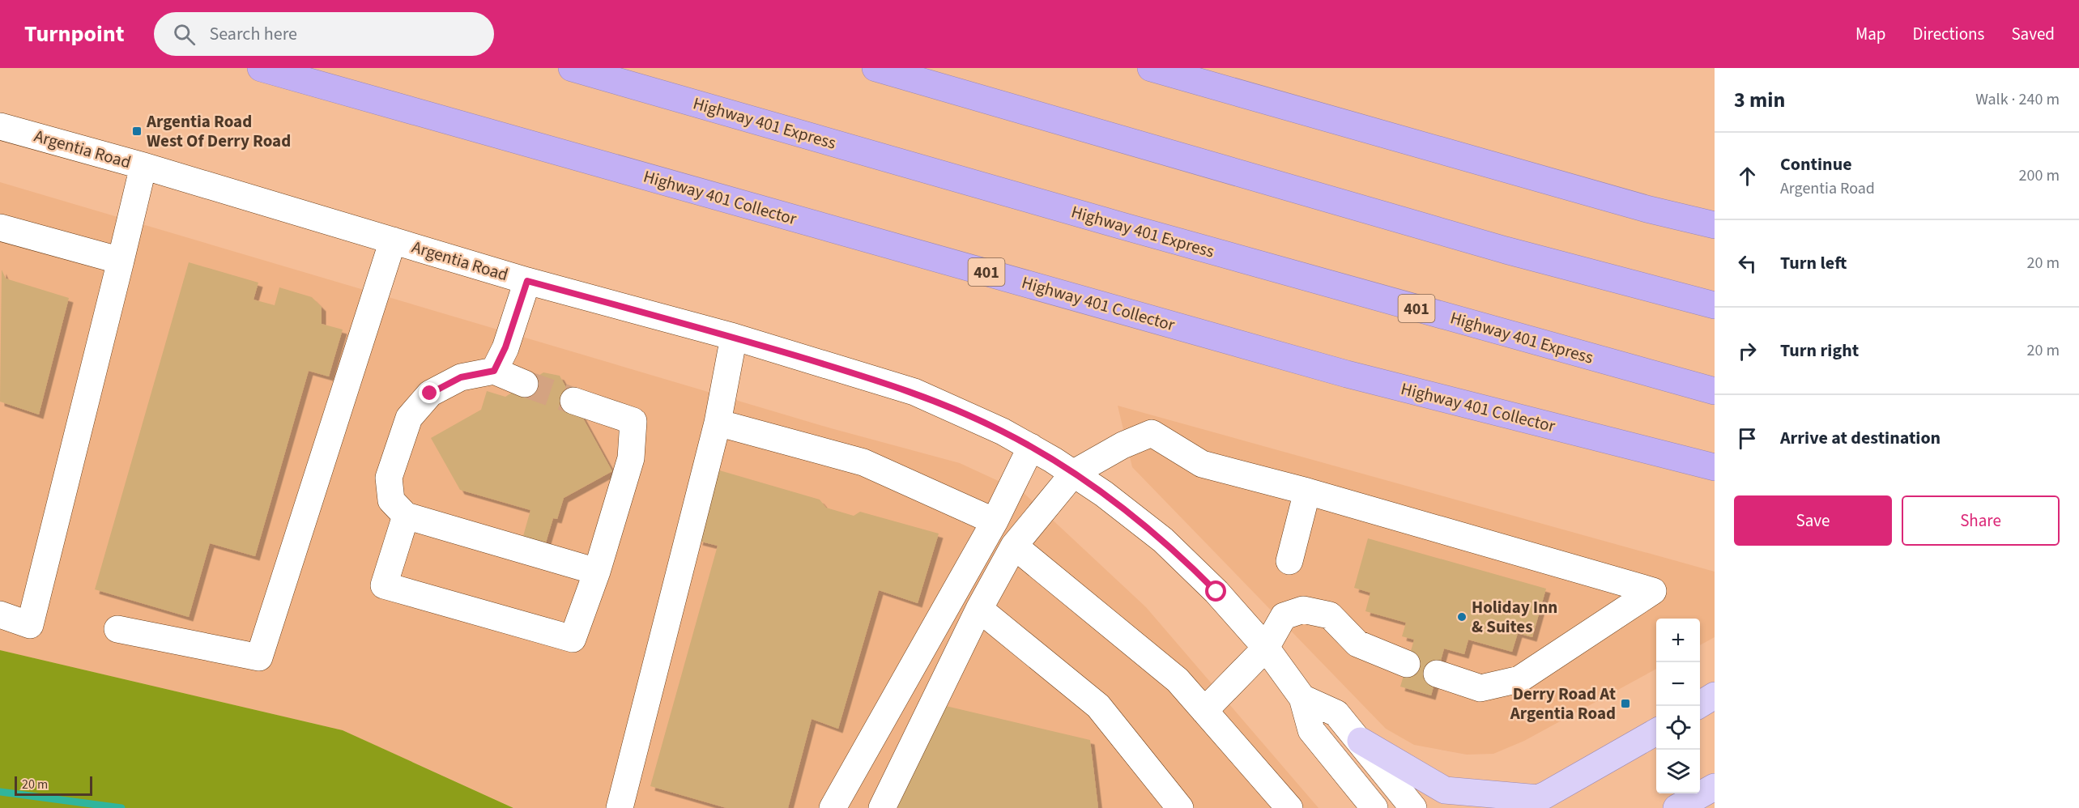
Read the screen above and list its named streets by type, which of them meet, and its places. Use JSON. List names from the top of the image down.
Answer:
{
  "streets": {
    "highway": ["Highway 401 Express", "Highway 401 Collector", "401"],
    "street": ["Argentia Road"]
  },
  "places": {
    "transit": ["Argentia Road West Of Derry Road", "Derry Road At Argentia Road"],
    "other": ["Holiday Inn & Suites"]
  },
  "scale_bar": "20 m",
  "page": {
    "header": "Turnpoint",
    "search": "Search here",
    "nav": ["Map", "Directions", "Saved"],
    "heading": ["3 min", "Walk · 240 m"],
    "list": [
      ["Continue", "Argentia Road", "200 m"],
      ["Turn left", "20 m"],
      ["Turn right", "20 m"],
      "Arrive at destination"
    ],
    "buttons": ["Save", "Share"],
    "map_buttons": ["+", "−"],
    "scale": "20 m"
  }
}
